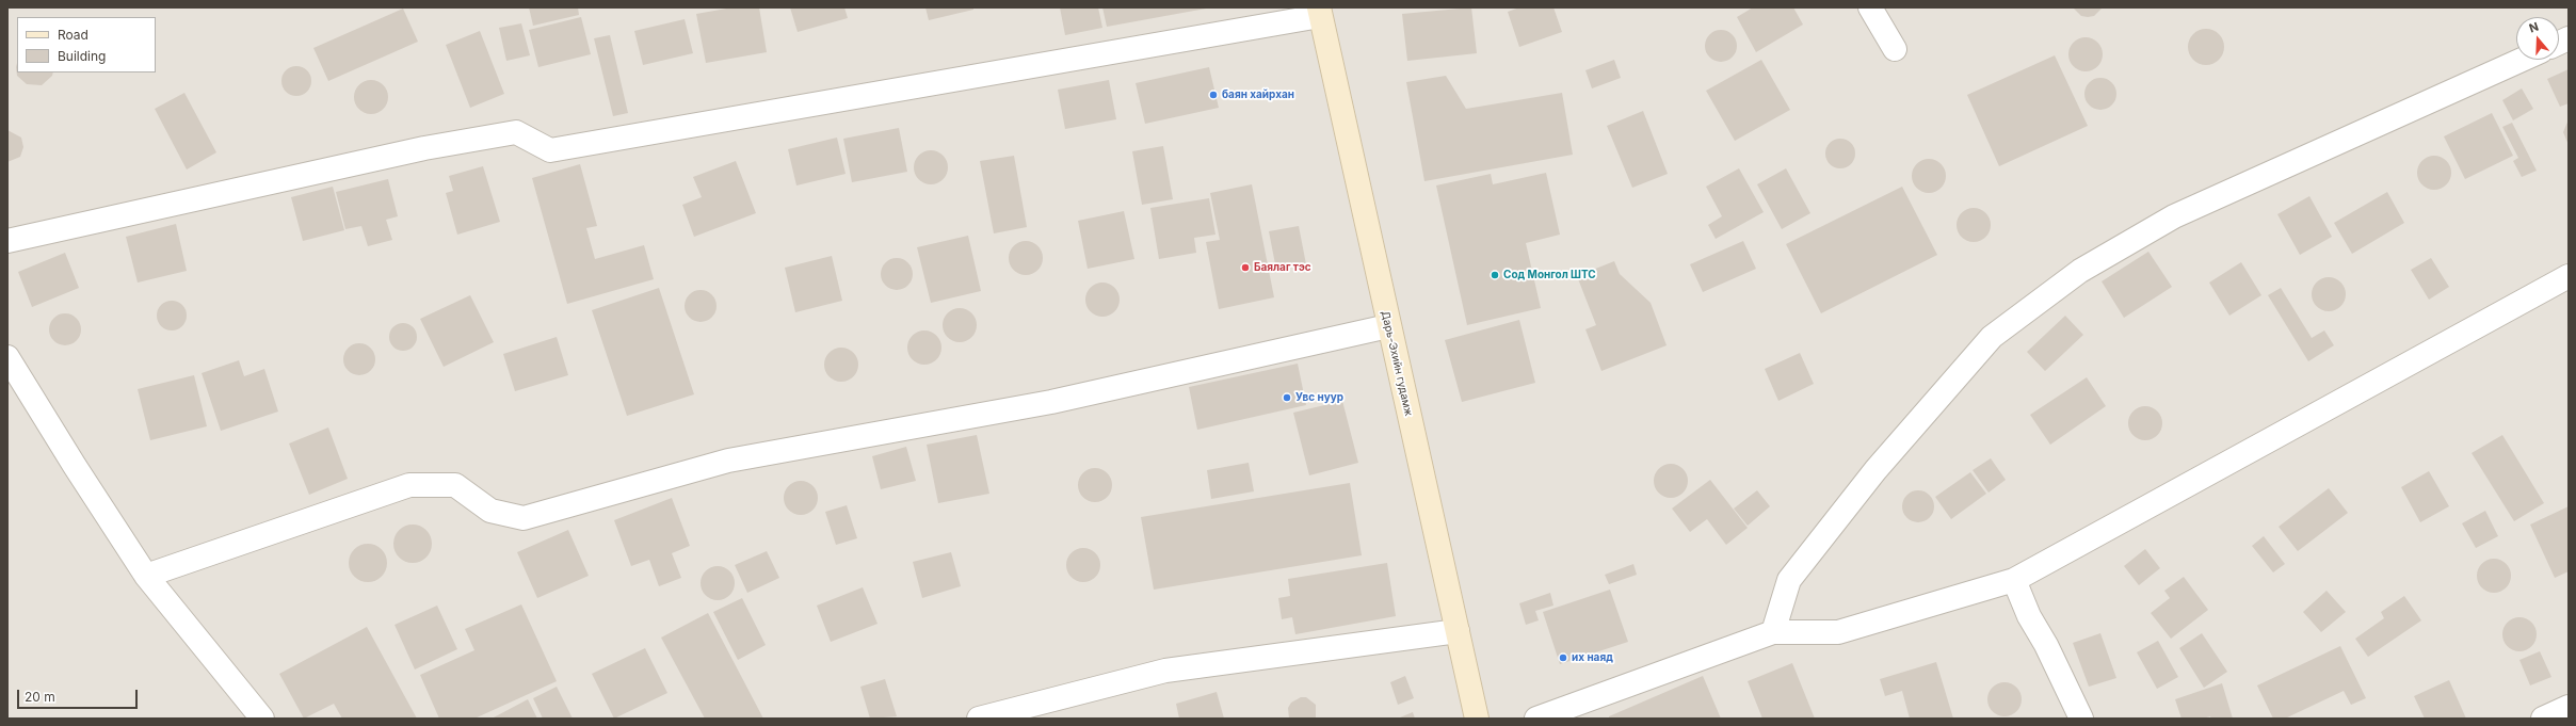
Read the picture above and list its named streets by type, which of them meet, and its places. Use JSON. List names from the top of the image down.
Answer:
{
  "streets": {
    "main road": ["Дарь-Эхийн гудамж"]
  },
  "places": [
    "баян хайрхан",
    "Баялаг тэс",
    "Сод Монгол ШТС",
    "Увс нуур",
    "их наяд"
  ],
  "legend": ["Road", "Building"],
  "scale_bar": "20 m",
  "north": "top"
}
